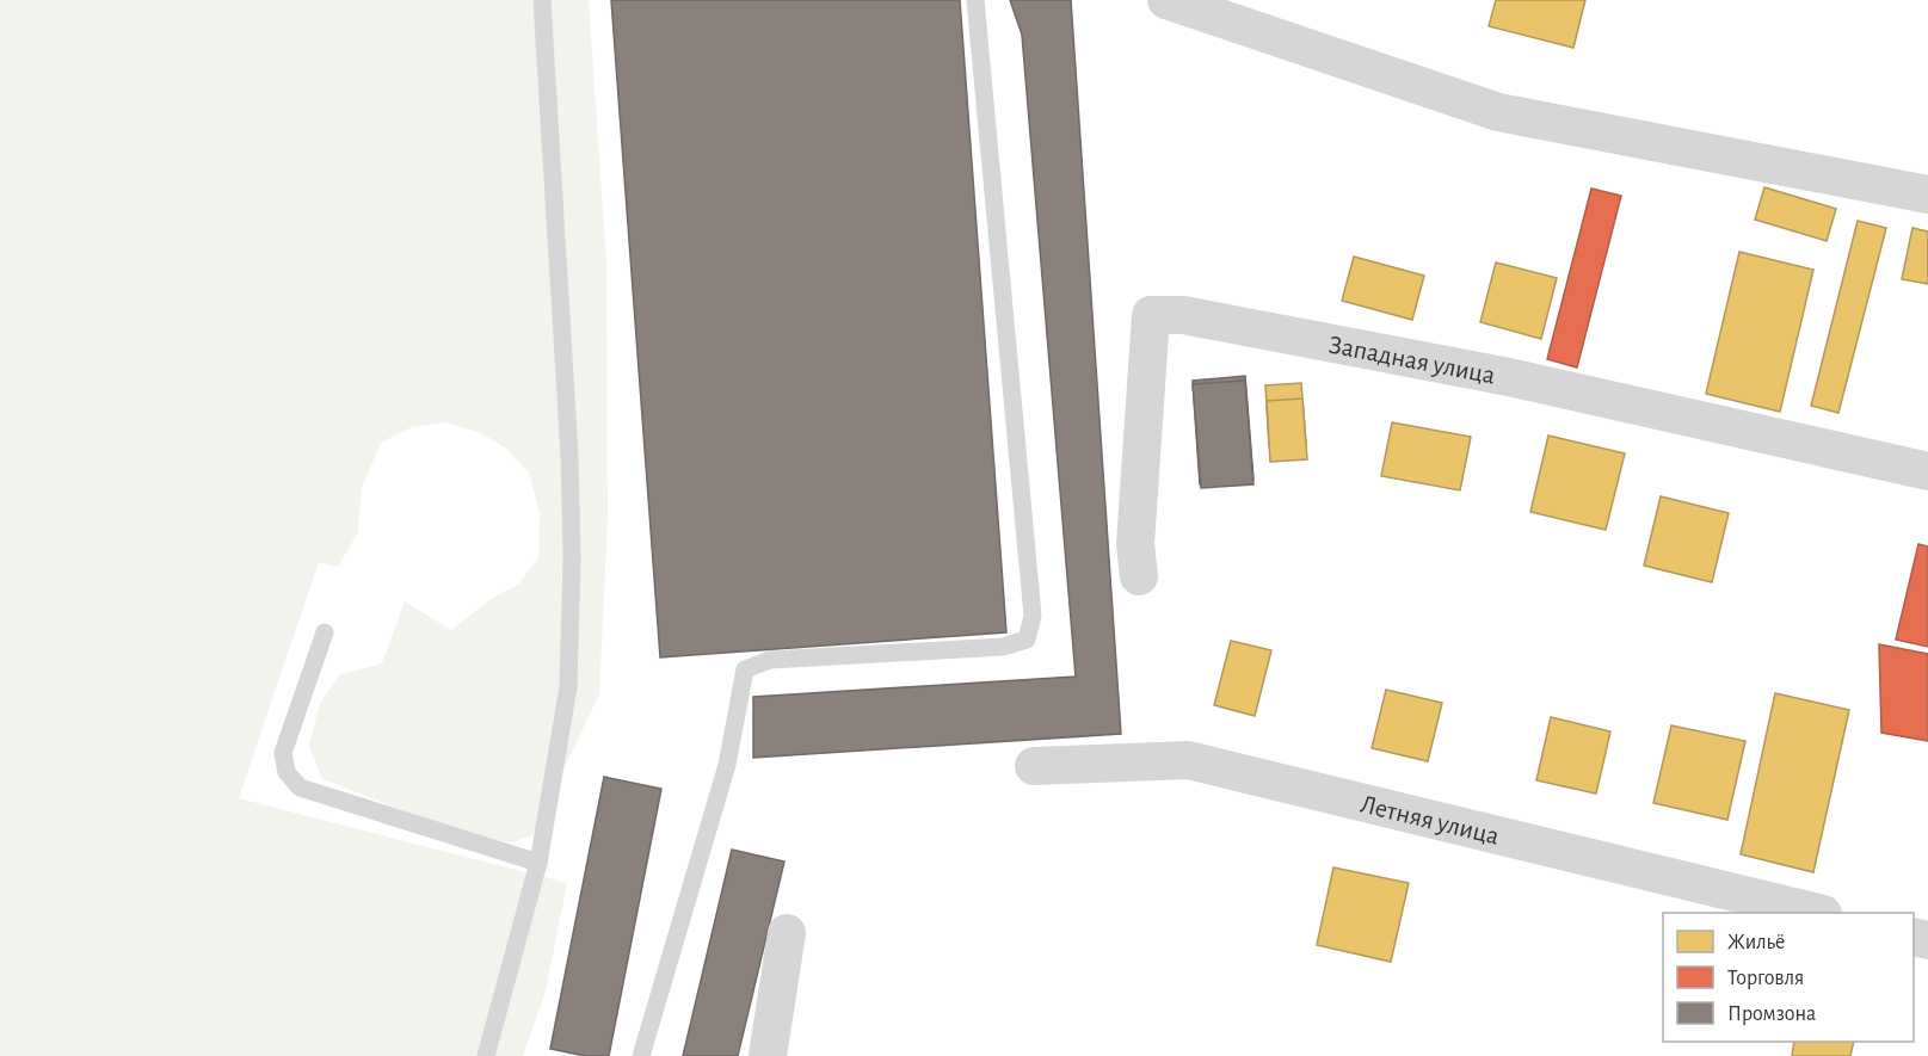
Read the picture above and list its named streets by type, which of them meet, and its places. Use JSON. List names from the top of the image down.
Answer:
{
  "streets": {
    "street": ["Западная улица", "Летняя улица"]
  },
  "legend": ["Жильё", "Торговля", "Промзона"]
}
